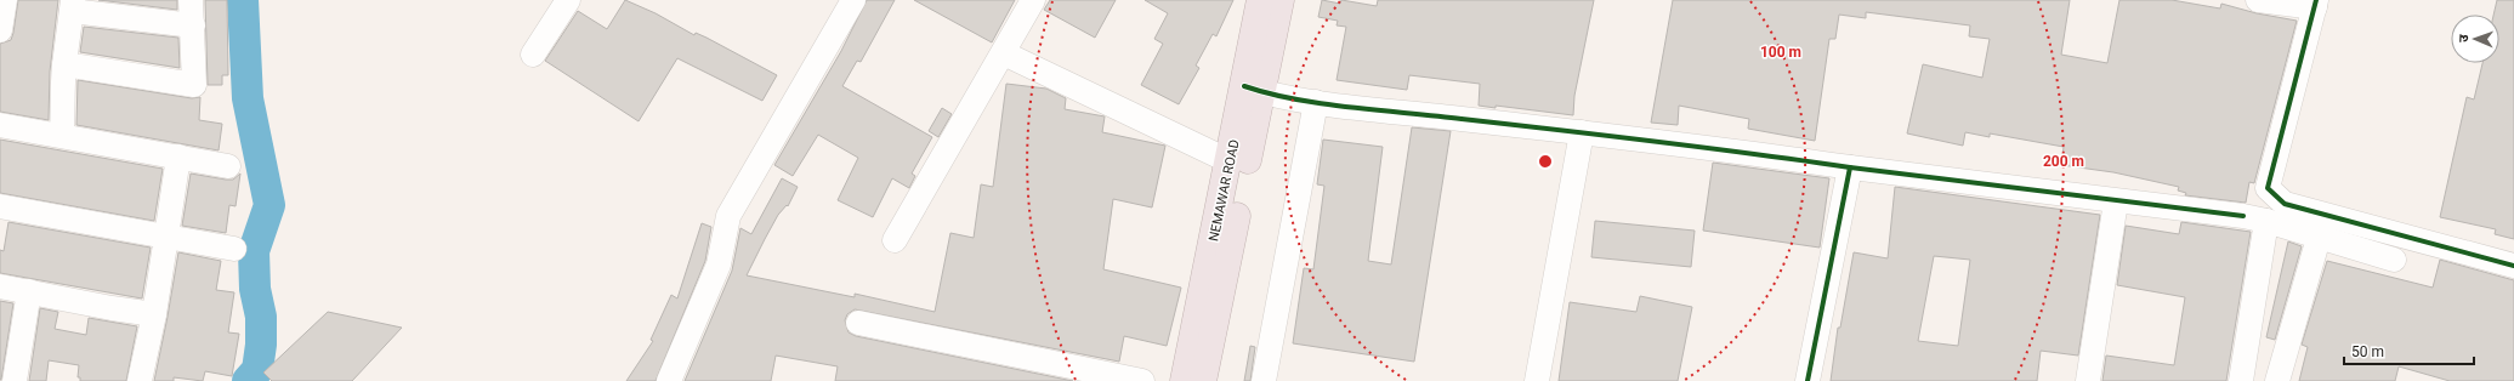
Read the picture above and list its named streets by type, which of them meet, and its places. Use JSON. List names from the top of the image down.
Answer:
{
  "streets": {
    "highway": ["NEMAWAR ROAD"]
  },
  "scale_bar": "50 m",
  "north": "left",
  "rings": ["100 m", "200 m"]
}
